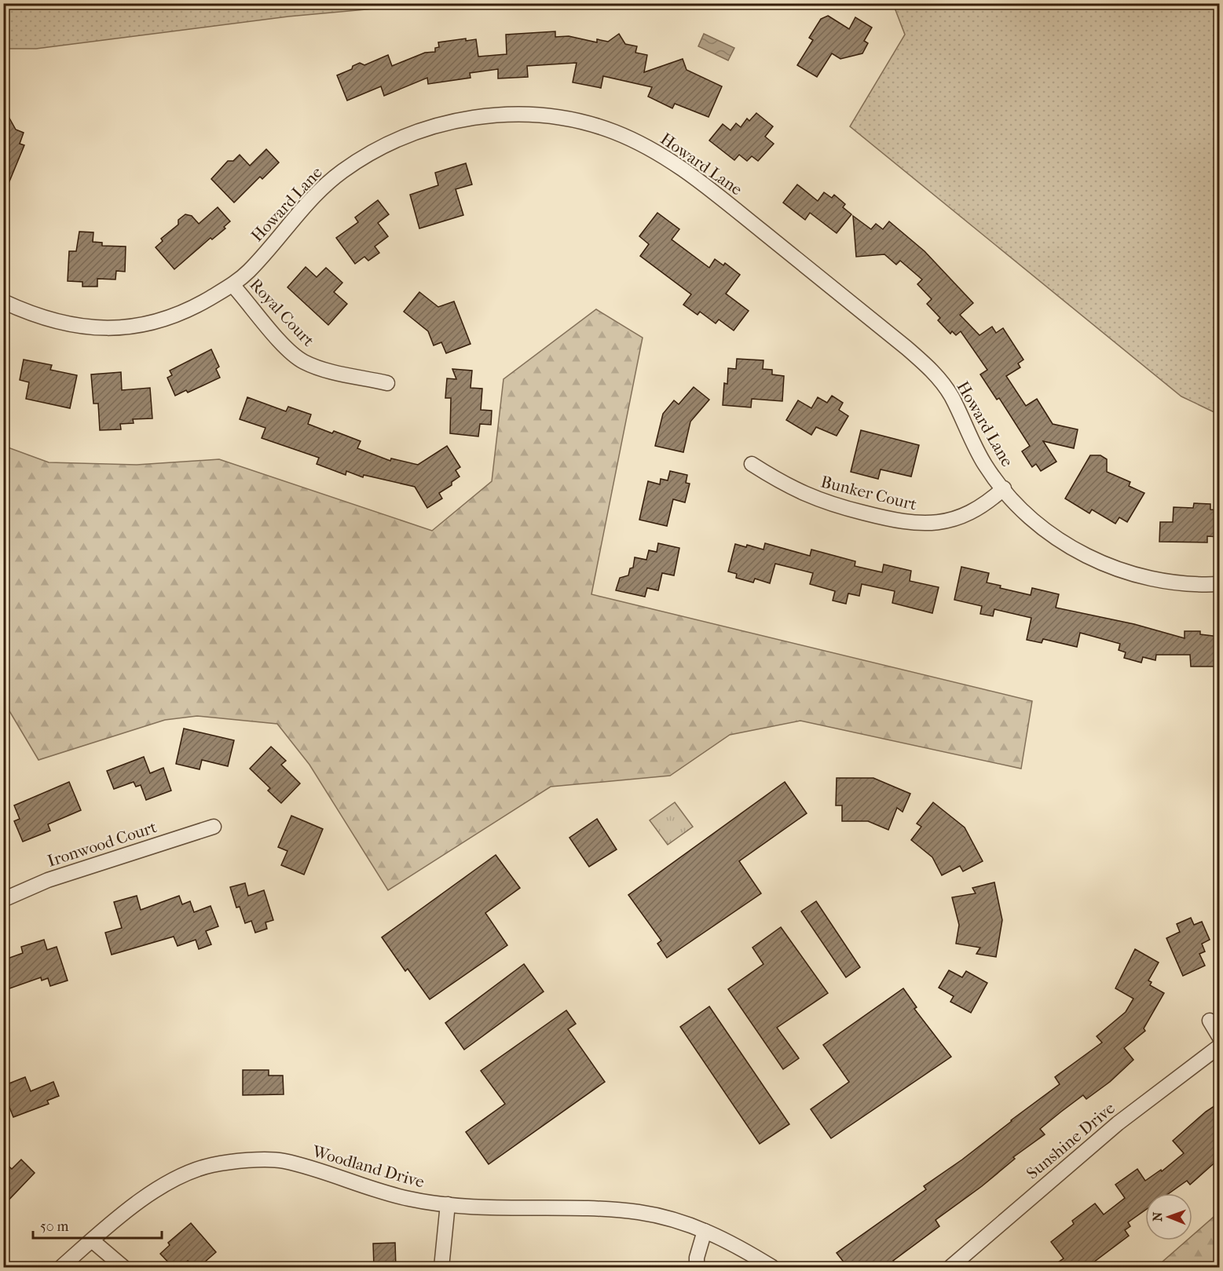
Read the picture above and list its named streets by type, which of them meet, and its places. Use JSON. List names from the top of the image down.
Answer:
{
  "streets": {
    "street": [
      "Howard Lane",
      "Royal Court",
      "Bunker Court",
      "Ironwood Court",
      "Sunshine Drive",
      "Woodland Drive"
    ]
  },
  "crossings": [
    ["Howard Lane", "Royal Court"],
    ["Howard Lane", "Bunker Court"]
  ],
  "scale_bar": "50 m",
  "north": "left"
}
